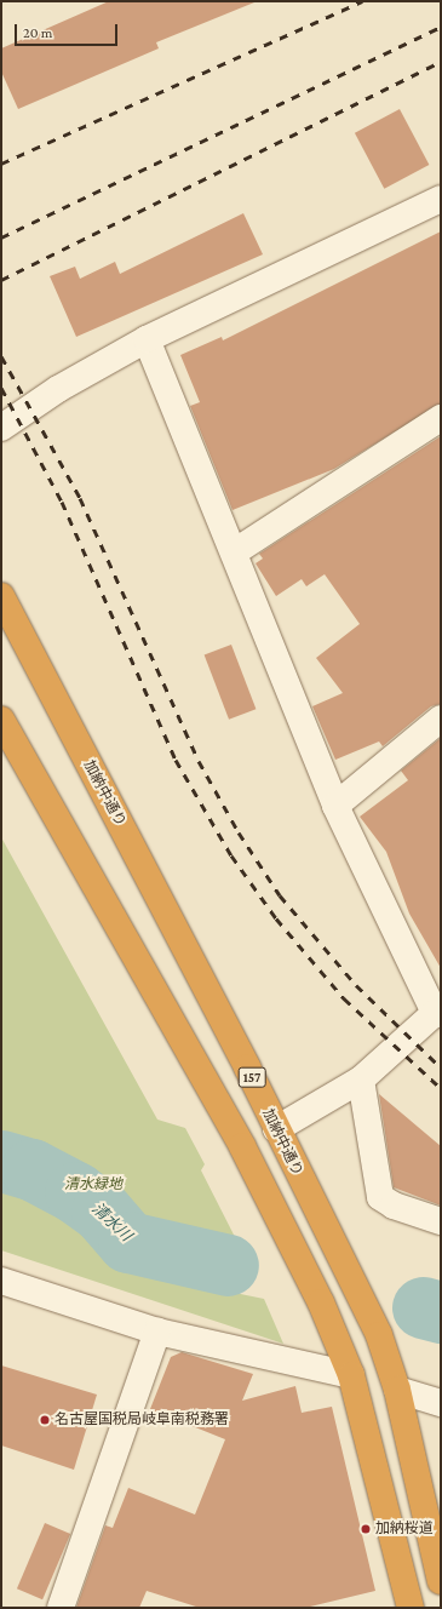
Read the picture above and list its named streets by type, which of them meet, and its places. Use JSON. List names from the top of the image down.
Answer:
{
  "streets": {
    "highway": ["加納中通り", "157"]
  },
  "water": ["清水川"],
  "parks": ["清水緑地"],
  "places": ["名古屋国税局岐阜南税務署", "加納桜道"],
  "scale_bar": "20 m"
}
